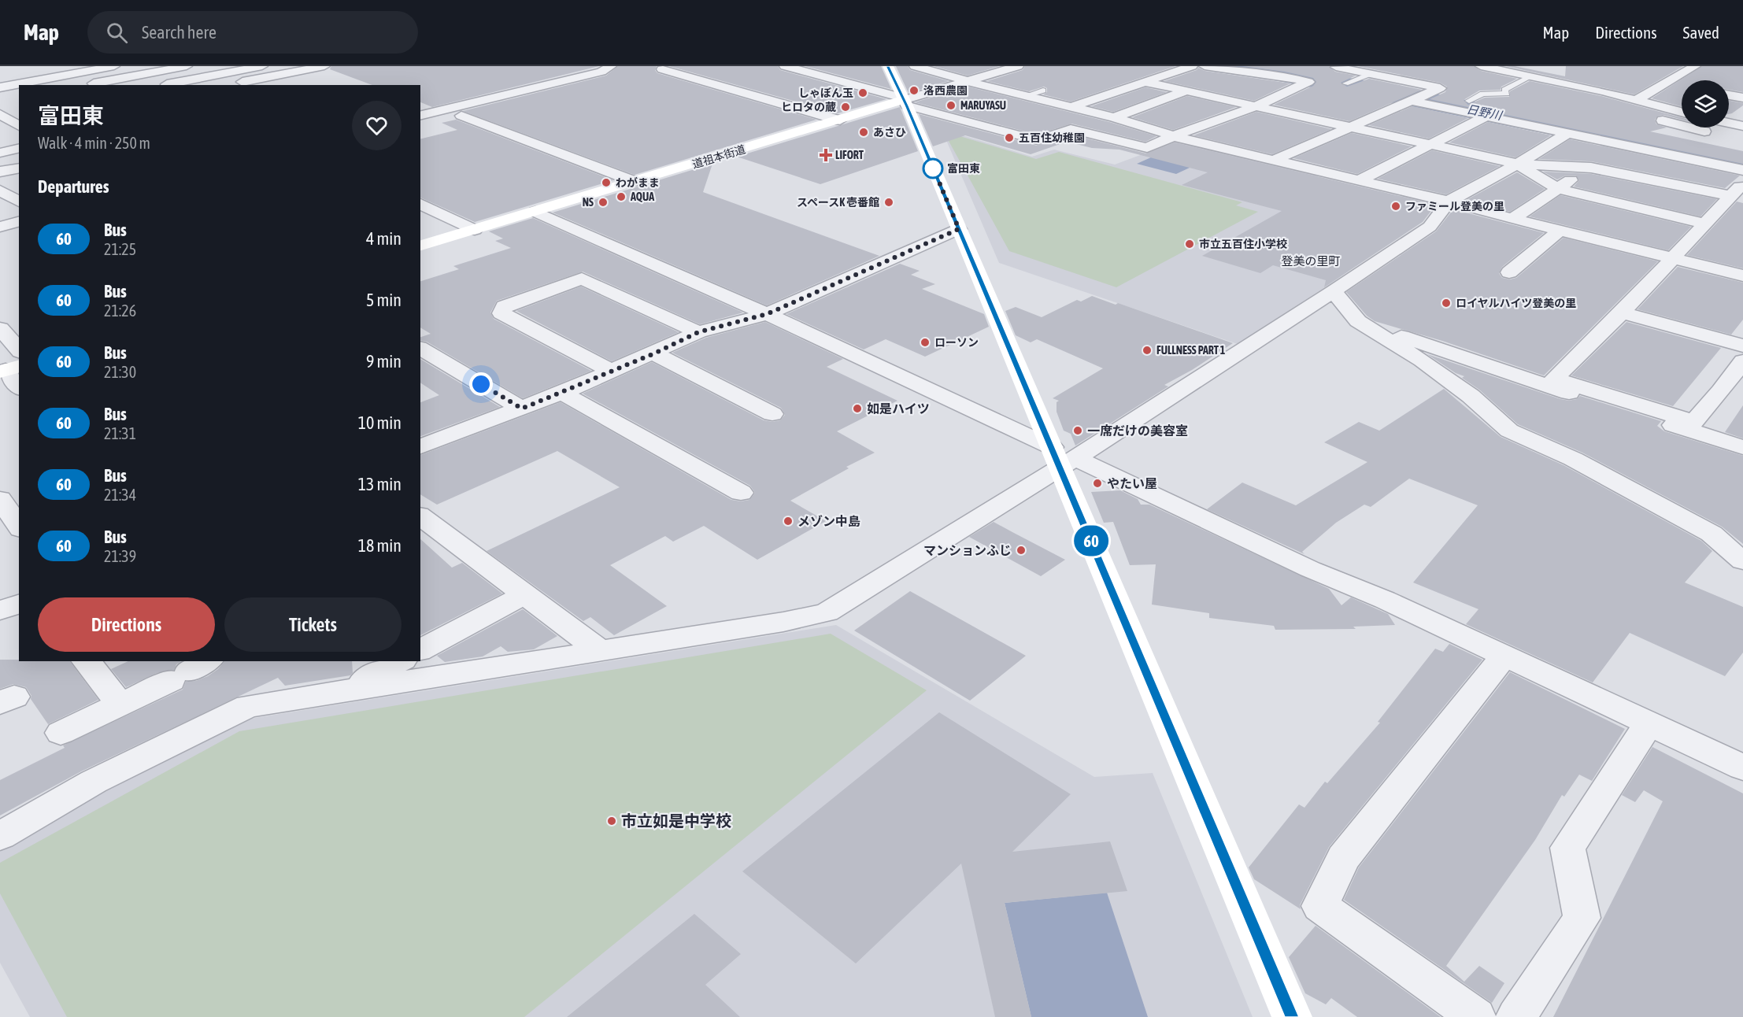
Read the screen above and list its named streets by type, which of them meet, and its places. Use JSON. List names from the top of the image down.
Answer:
{
  "streets": {
    "main road": ["道祖本街道"]
  },
  "districts": ["登美の里町"],
  "water": ["日野川"],
  "places": {
    "other": [
      "洛西農園",
      "しゃぼん玉",
      "MARUYASU",
      "ヒロタの蔵",
      "あさひ",
      "五百住幼稚園",
      "富田東",
      "わがまま",
      "AQUA",
      "NS",
      "スペースK 壱番館",
      "ファミール登美の里",
      "市立五百住小学校",
      "ロイヤルハイツ登美の里",
      "ローソン",
      "FULLNESS PART 1",
      "如是ハイツ",
      "一席だけの美容室",
      "やたい屋",
      "メゾン中島",
      "マンションふじ",
      "市立如是中学校"
    ],
    "health": ["LIFORT"]
  },
  "lines": ["bus line 60"],
  "page": {
    "header": "Map",
    "search": "Search here",
    "nav": ["Map", "Directions", "Saved"],
    "on_map": "60",
    "heading": [
      ["富田東", "Walk · 4 min · 250 m"],
      "Departures"
    ],
    "list": [
      {
        "mark": "60",
        "name": "Bus",
        "note": "21:25",
        "value": "4 min"
      },
      {
        "mark": "60",
        "name": "Bus",
        "note": "21:26",
        "value": "5 min"
      },
      {
        "mark": "60",
        "name": "Bus",
        "note": "21:30",
        "value": "9 min"
      },
      {
        "mark": "60",
        "name": "Bus",
        "note": "21:31",
        "value": "10 min"
      },
      {
        "mark": "60",
        "name": "Bus",
        "note": "21:34",
        "value": "13 min"
      },
      {
        "mark": "60",
        "name": "Bus",
        "note": "21:39",
        "value": "18 min"
      }
    ],
    "buttons": ["Directions", "Tickets"]
  }
}
